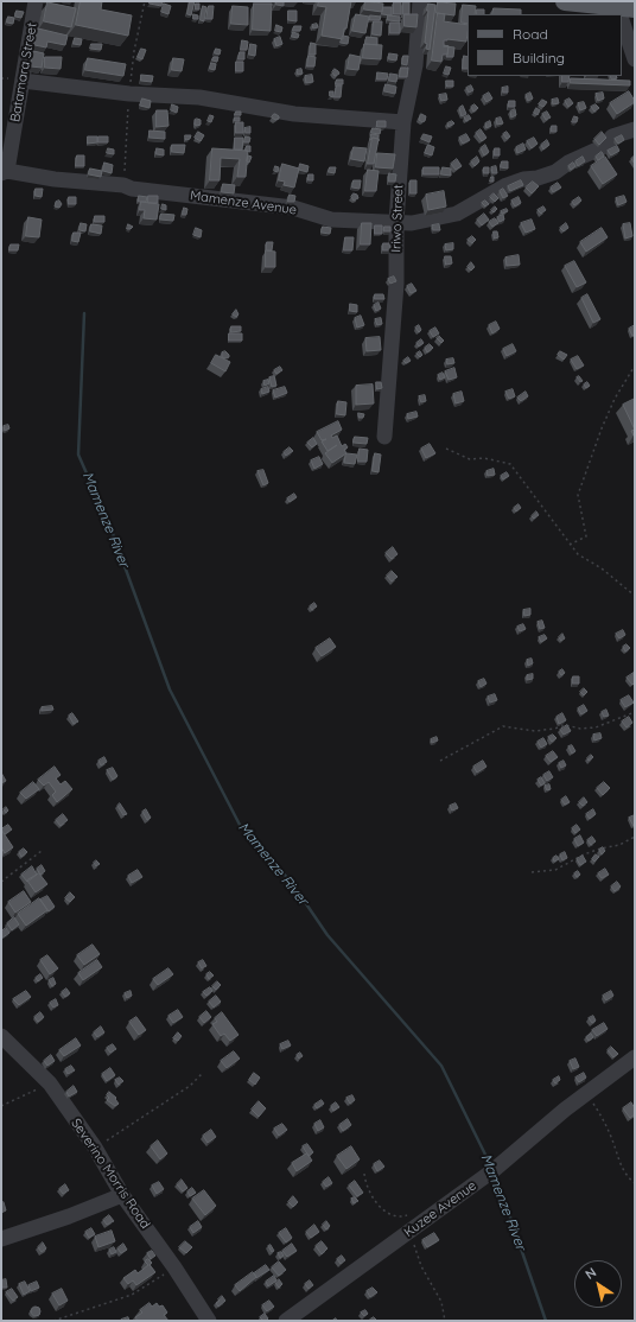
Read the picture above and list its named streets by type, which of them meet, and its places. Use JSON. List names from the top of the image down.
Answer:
{
  "streets": {
    "street": [
      "Batamara Street",
      "Mamenze Avenue",
      "Iriwo Street",
      "Severino Morris Road",
      "Kuzee Avenue"
    ]
  },
  "crossings": [
    ["Batamara Street", "Mamenze Avenue"],
    ["Mamenze Avenue", "Iriwo Street"]
  ],
  "water": ["Mamenze River"],
  "legend": ["Road", "Building"],
  "north": "top left"
}
